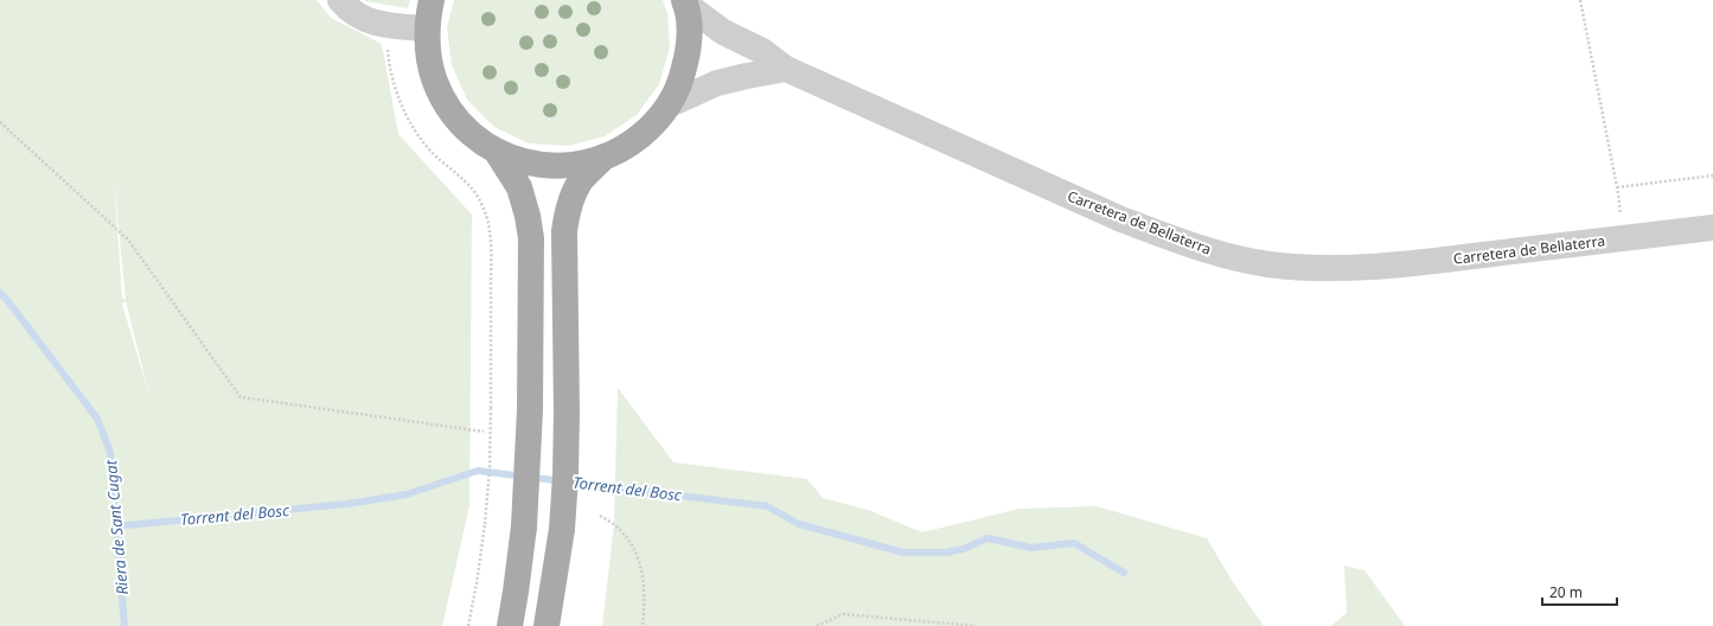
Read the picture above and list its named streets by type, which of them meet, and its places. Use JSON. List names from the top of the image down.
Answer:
{
  "streets": {
    "street": ["Carretera de Bellaterra"]
  },
  "water": ["Torrent del Bosc", "Riera de Sant Cugat"],
  "scale_bar": "20 m"
}
